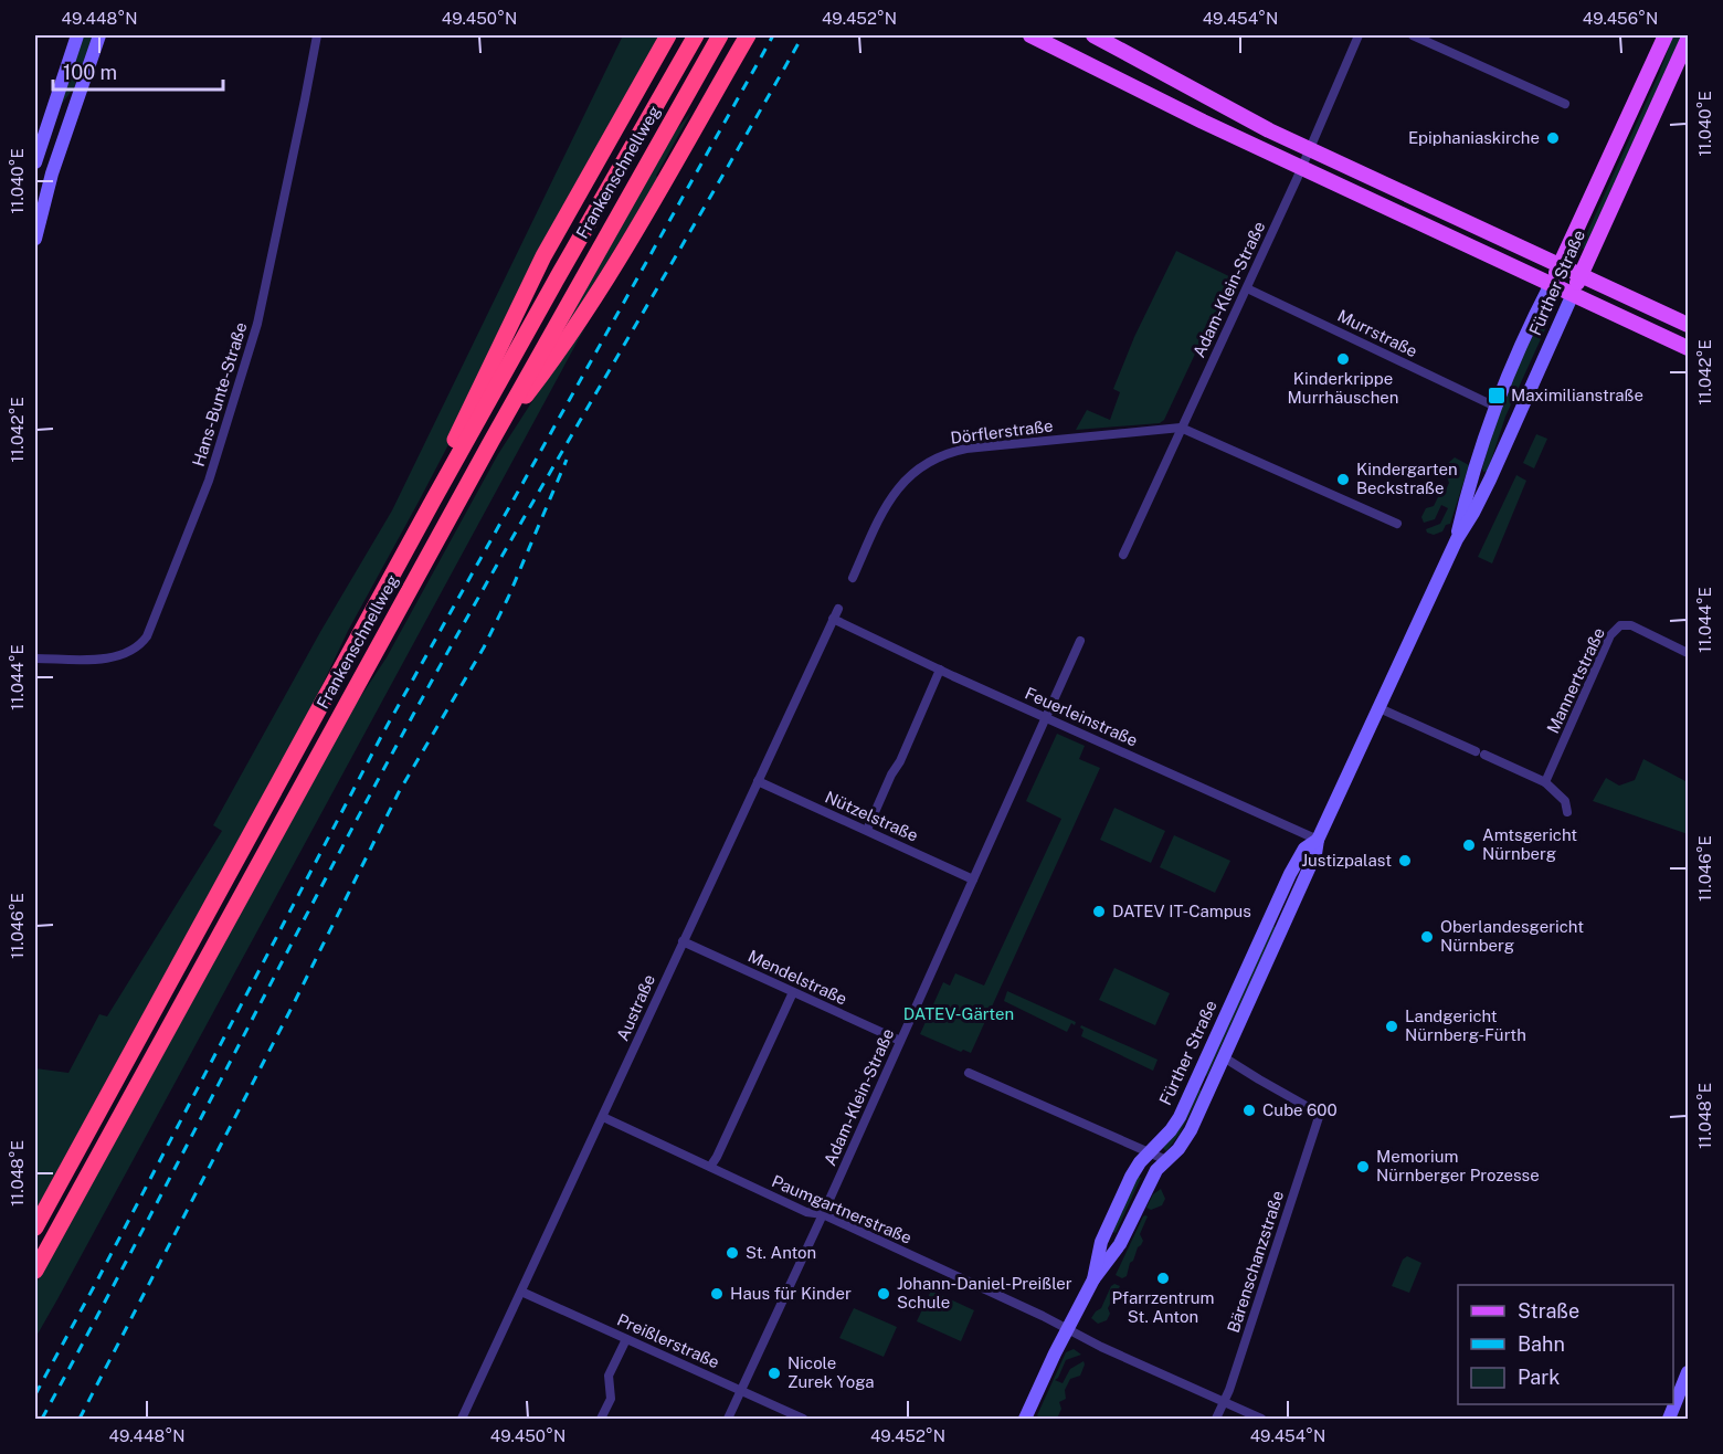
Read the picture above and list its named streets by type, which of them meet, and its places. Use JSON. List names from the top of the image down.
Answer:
{
  "streets": {
    "highway": ["Frankenschnellweg"],
    "main road": ["Fürther Straße"],
    "street": [
      "Adam-Klein-Straße",
      "Murrstraße",
      "Hans-Bunte-Straße",
      "Dörflerstraße",
      "Mannertstraße",
      "Feuerleinstraße",
      "Nützelstraße",
      "Mendelstraße",
      "Austraße",
      "Paumgartnerstraße",
      "Bärenschanzstraße",
      "Preißlerstraße"
    ]
  },
  "crossings": [
    ["Fürther Straße", "Murrstraße"],
    ["Fürther Straße", "Feuerleinstraße"],
    ["Fürther Straße", "Paumgartnerstraße"],
    ["Fürther Straße", "Bärenschanzstraße"],
    ["Adam-Klein-Straße", "Murrstraße"],
    ["Adam-Klein-Straße", "Dörflerstraße"],
    ["Adam-Klein-Straße", "Feuerleinstraße"],
    ["Adam-Klein-Straße", "Nützelstraße"],
    ["Adam-Klein-Straße", "Mendelstraße"],
    ["Adam-Klein-Straße", "Paumgartnerstraße"],
    ["Adam-Klein-Straße", "Preißlerstraße"],
    ["Feuerleinstraße", "Austraße"],
    ["Nützelstraße", "Austraße"],
    ["Mendelstraße", "Austraße"],
    ["Austraße", "Paumgartnerstraße"],
    ["Austraße", "Preißlerstraße"],
    ["Paumgartnerstraße", "Bärenschanzstraße"]
  ],
  "parks": ["DATEV-Gärten"],
  "places": {
    "other": [
      "Epiphaniaskirche",
      "Kinderkrippe Murrhäuschen",
      "Kindergarten Beckstraße",
      "Amtsgericht Nürnberg",
      "Justizpalast",
      "DATEV IT-Campus",
      "Oberlandesgericht Nürnberg",
      "Landgericht Nürnberg-Fürth",
      "Cube 600",
      "Memorium Nürnberger Prozesse",
      "St. Anton",
      "Pfarrzentrum St. Anton",
      "Haus für Kinder",
      "Johann-Daniel-Preißler Schule",
      "Nicole Zurek Yoga"
    ],
    "transit": ["Maximilianstraße"]
  },
  "legend": ["Straße", "Bahn", "Park"],
  "scale_bar": "100 m",
  "coordinates": [
    "49.448°N",
    "49.450°N",
    "49.452°N",
    "49.454°N",
    "49.456°N",
    "11.040°E",
    "11.042°E",
    "11.044°E",
    "11.046°E",
    "11.048°E"
  ]
}
